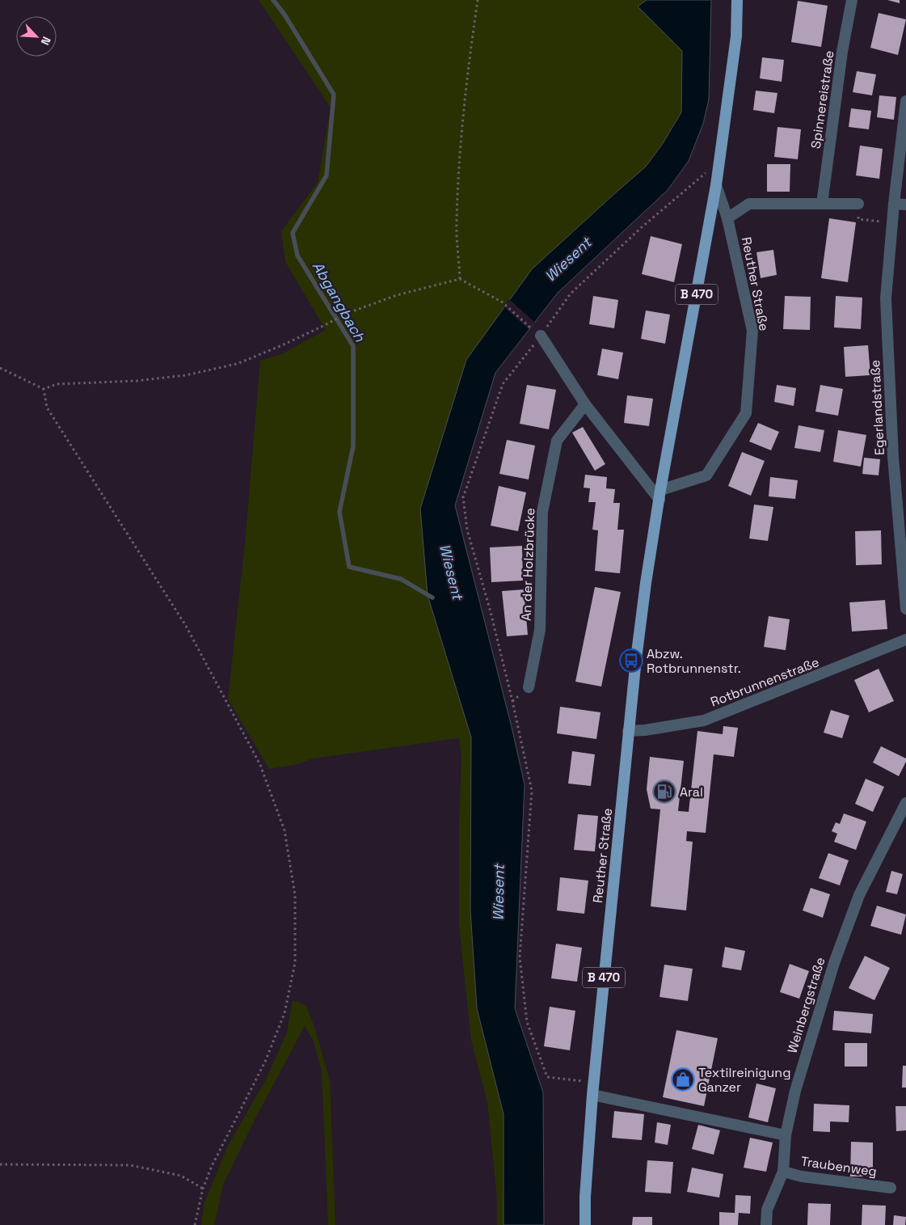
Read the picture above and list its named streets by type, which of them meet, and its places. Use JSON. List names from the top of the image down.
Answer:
{
  "streets": {
    "main road": ["Reuther Straße", "B 470"],
    "street": [
      "Spinnereistraße",
      "Egerlandstraße",
      "An der Holzbrücke",
      "Rotbrunnenstraße",
      "Weinbergstraße",
      "Traubenweg"
    ]
  },
  "crossings": [
    ["Reuther Straße", "Rotbrunnenstraße"],
    ["Weinbergstraße", "Traubenweg"]
  ],
  "water": ["Wiesent", "Abgangbach"],
  "places": {
    "bus stop": ["Abzw. Rotbrunnenstr."],
    "fuel station": ["Aral"],
    "shop": ["Textilreinigung Ganzer"]
  },
  "north": "bottom right"
}
